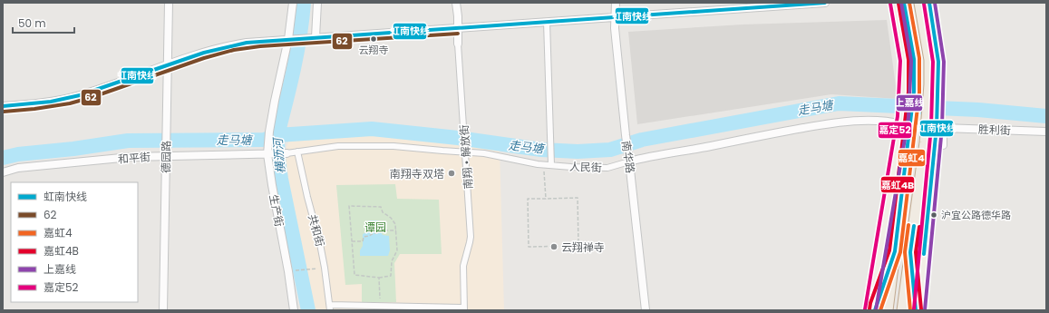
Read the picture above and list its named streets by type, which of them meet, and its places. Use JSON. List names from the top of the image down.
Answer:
{
  "streets": {
    "street": [
      "胜利街",
      "德园路",
      "南翔 • 解放街",
      "南华路",
      "和平街",
      "人民街",
      "生产街",
      "共和街"
    ]
  },
  "crossings": [
    ["德园路", "和平街"],
    ["南翔 • 解放街", "人民街"],
    ["南华路", "人民街"],
    ["和平街", "人民街"],
    ["和平街", "生产街"],
    ["人民街", "生产街"],
    ["人民街", "共和街"]
  ],
  "water": ["走马塘", "横沥河"],
  "parks": ["谭园"],
  "places": [
    "云翔寺",
    "南翔寺双塔",
    "沪宜公路德华路",
    "云翔禅寺"
  ],
  "lines": [
    "transit line 虹南快线",
    "transit line 嘉虹4",
    "transit line 上嘉线",
    "transit line 嘉虹4B",
    "transit line 嘉定52",
    "transit line 62"
  ],
  "legend": [
    "虹南快线",
    "62",
    "嘉虹4",
    "嘉虹4B",
    "上嘉线",
    "嘉定52"
  ],
  "scale_bar": "50 m"
}
